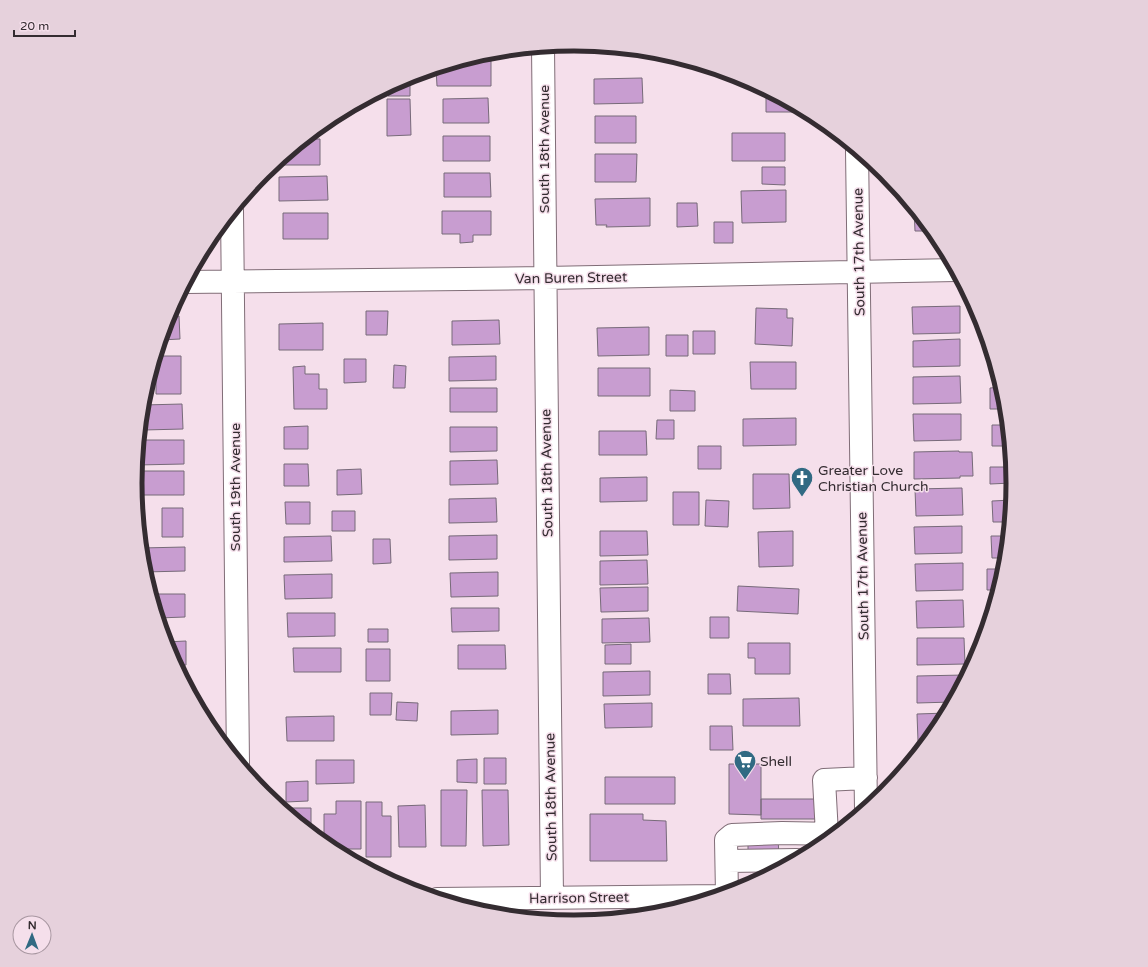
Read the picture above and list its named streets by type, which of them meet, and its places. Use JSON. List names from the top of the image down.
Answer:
{
  "streets": {
    "street": [
      "South 18th Avenue",
      "South 17th Avenue",
      "Van Buren Street",
      "South 19th Avenue",
      "Harrison Street"
    ]
  },
  "crossings": [
    ["South 18th Avenue", "Van Buren Street"],
    ["South 18th Avenue", "Harrison Street"],
    ["South 17th Avenue", "Van Buren Street"],
    ["Van Buren Street", "South 19th Avenue"]
  ],
  "places": {
    "church": ["Greater Love Christian Church"],
    "supermarket": ["Shell"]
  },
  "scale_bar": "20 m",
  "north": "top"
}
